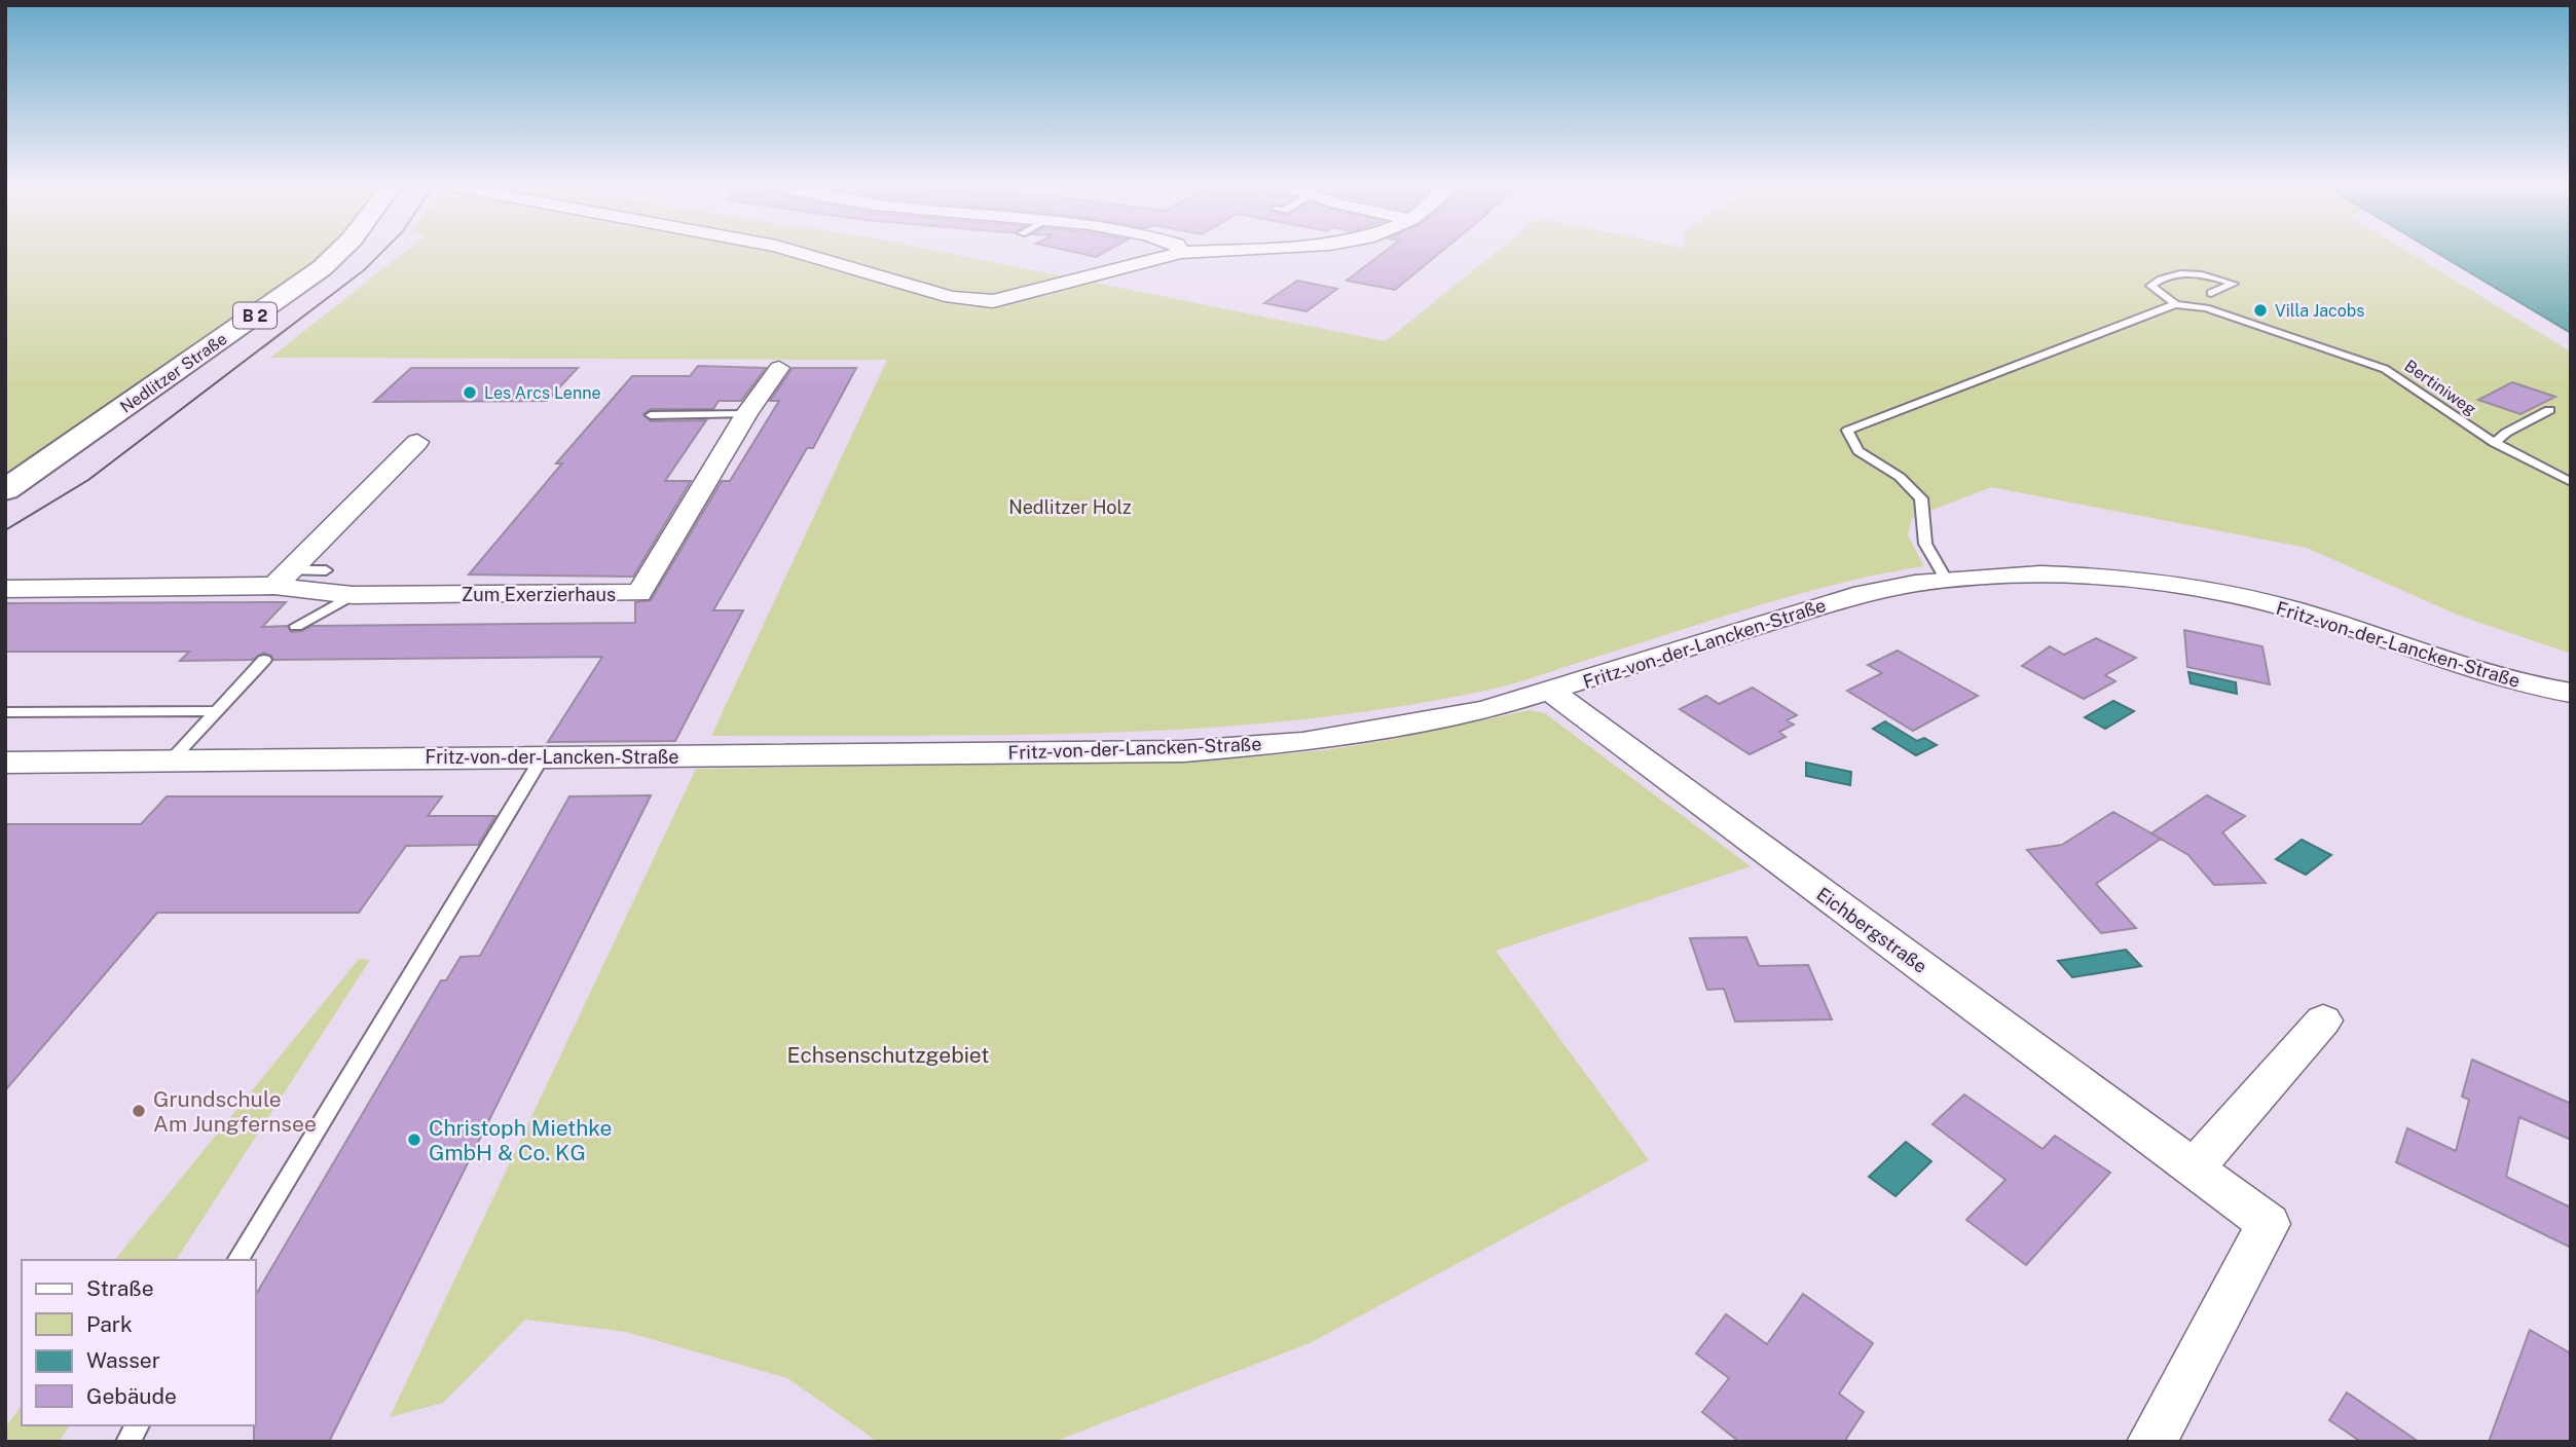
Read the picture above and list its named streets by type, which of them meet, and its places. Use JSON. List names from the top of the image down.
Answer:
{
  "streets": {
    "main road": ["B 2", "Nedlitzer Straße"],
    "street": ["Zum Exerzierhaus", "Fritz-von-der-Lancken-Straße", "Eichbergstraße"],
    "lane": ["Bertiniweg"]
  },
  "crossings": [
    ["Fritz-von-der-Lancken-Straße", "Eichbergstraße"]
  ],
  "parks": ["Nedlitzer Holz", "Echsenschutzgebiet"],
  "places": [
    "Villa Jacobs",
    "Les Arcs Lenne",
    "Grundschule Am Jungfernsee",
    "Christoph Miethke GmbH & Co. KG"
  ],
  "legend": [
    "Straße",
    "Park",
    "Wasser",
    "Gebäude"
  ]
}
